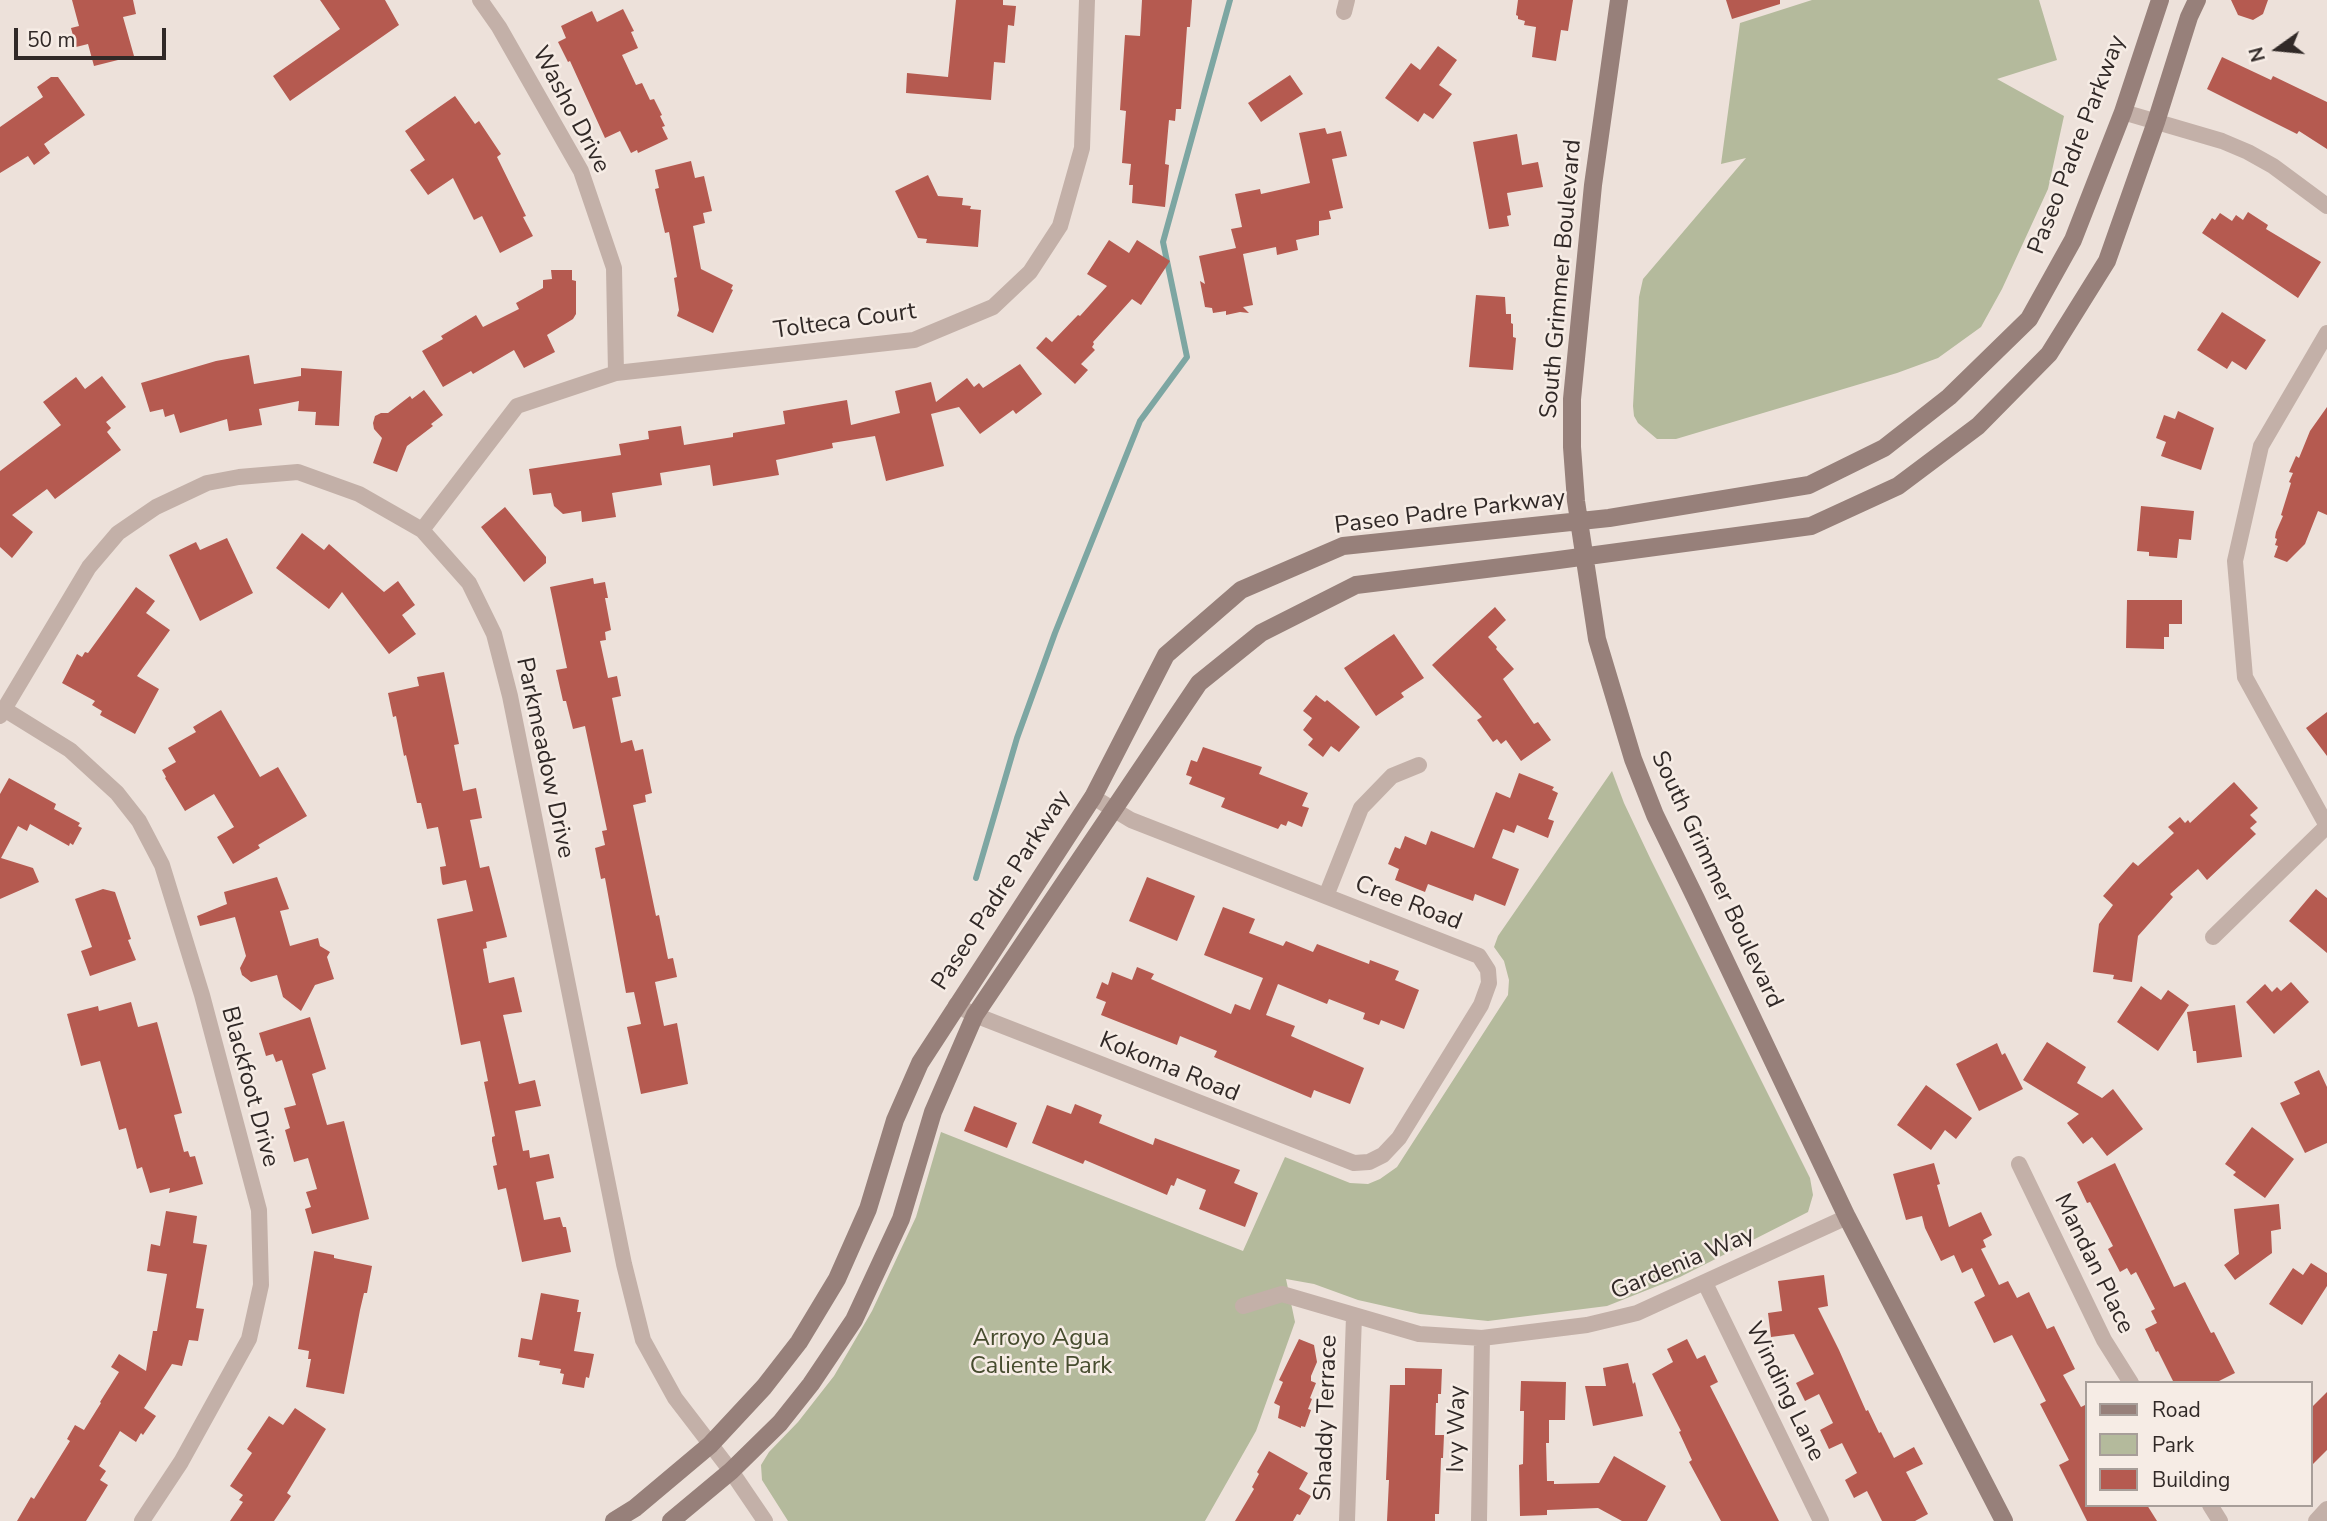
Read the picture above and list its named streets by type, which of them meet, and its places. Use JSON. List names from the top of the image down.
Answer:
{
  "streets": {
    "main road": ["Paseo Padre Parkway", "South Grimmer Boulevard"],
    "street": [
      "Washo Drive",
      "Tolteca Court",
      "Parkmeadow Drive",
      "Cree Road",
      "Kokoma Road",
      "Blackfoot Drive",
      "Gardenia Way",
      "Mandan Place",
      "Winding Lane",
      "Shaddy Terrace",
      "Ivy Way"
    ]
  },
  "crossings": [
    ["Washo Drive", "Tolteca Court"],
    ["Paseo Padre Parkway", "South Grimmer Boulevard"],
    ["Paseo Padre Parkway", "Parkmeadow Drive"],
    ["Paseo Padre Parkway", "Cree Road"],
    ["Paseo Padre Parkway", "Kokoma Road"],
    ["South Grimmer Boulevard", "Gardenia Way"],
    ["Tolteca Court", "Parkmeadow Drive"],
    ["Parkmeadow Drive", "Blackfoot Drive"],
    ["Cree Road", "Kokoma Road"],
    ["Gardenia Way", "Winding Lane"],
    ["Gardenia Way", "Shaddy Terrace"],
    ["Gardenia Way", "Ivy Way"]
  ],
  "parks": ["Arroyo Agua Caliente Park"],
  "legend": ["Road", "Park", "Building"],
  "scale_bar": "50 m",
  "north": "left"
}
